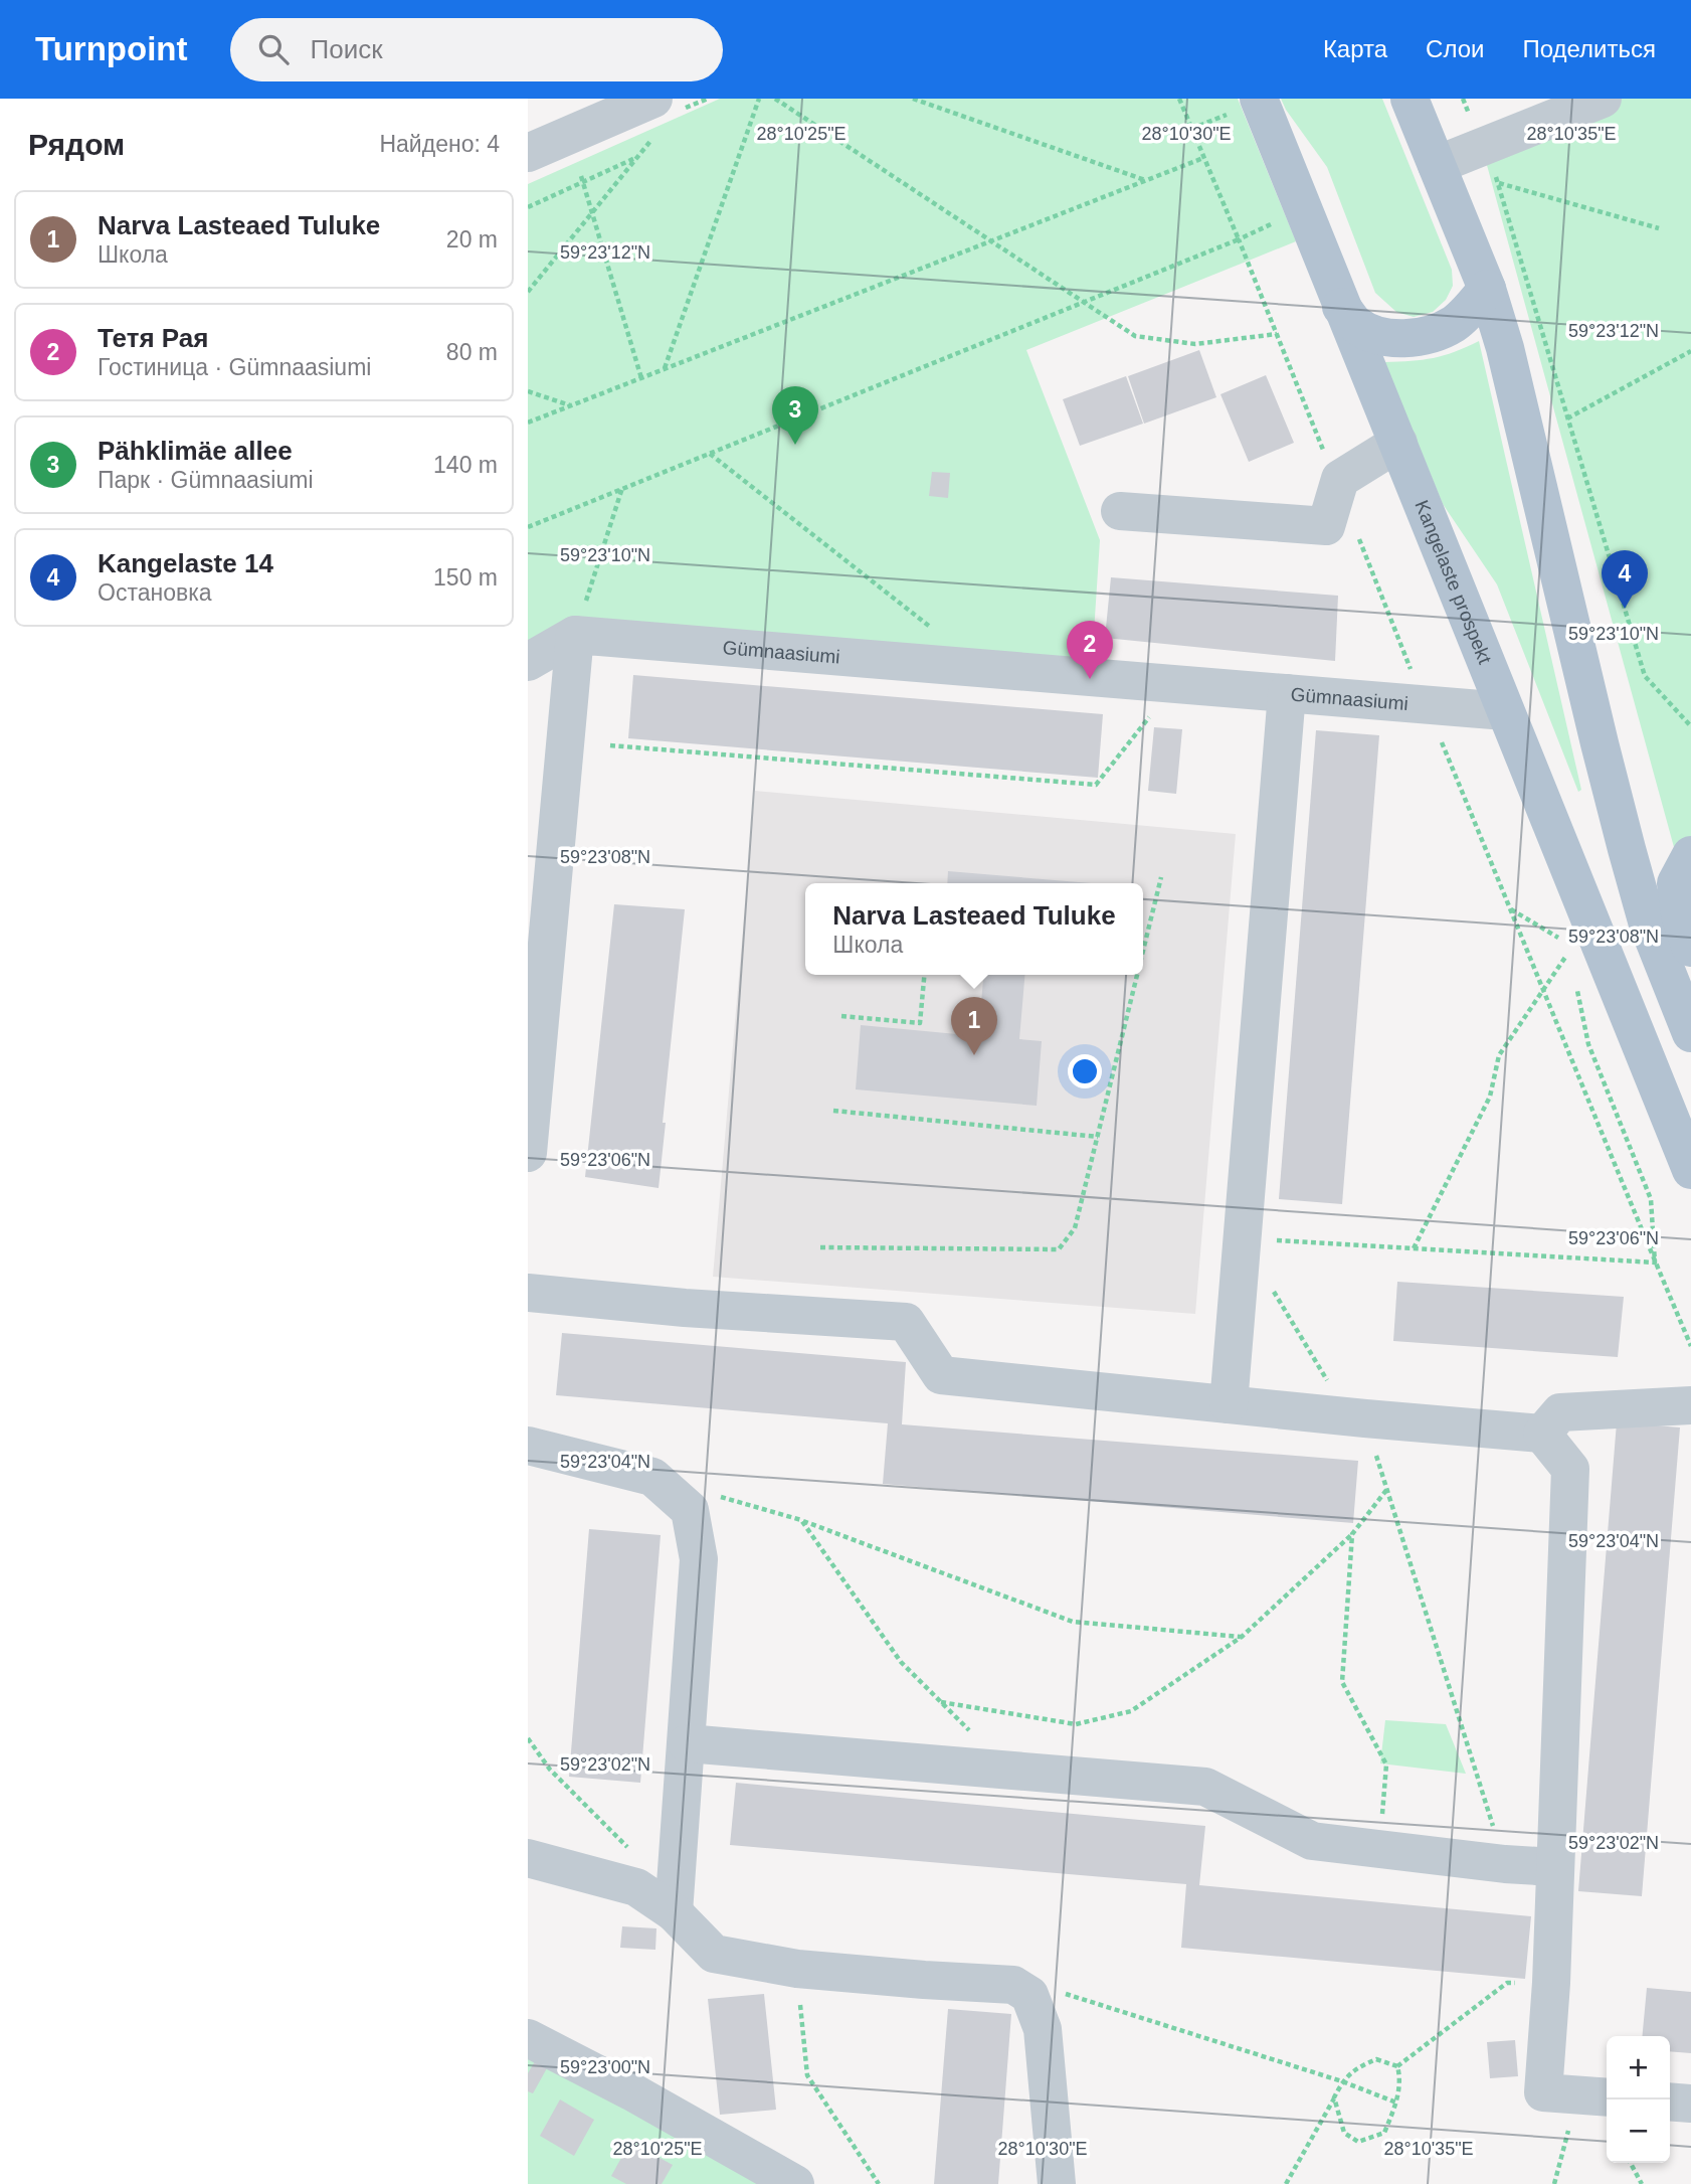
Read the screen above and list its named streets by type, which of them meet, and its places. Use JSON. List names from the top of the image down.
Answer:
{
  "streets": {
    "main road": ["Kangelaste prospekt"],
    "street": ["Gümnaasiumi"]
  },
  "crossings": [
    ["Kangelaste prospekt", "Gümnaasiumi"]
  ],
  "page": {
    "header": "Turnpoint",
    "search": "Поиск",
    "nav": ["Карта", "Слои", "Поделиться"],
    "heading": ["Рядом", "Найдено: 4"],
    "list": [
      {
        "mark": "1",
        "name": "Narva Lasteaed Tuluke",
        "note": "Школа",
        "value": "20 m"
      },
      {
        "mark": "2",
        "name": "Тетя Рая",
        "note": "Гостиница · Gümnaasiumi",
        "value": "80 m"
      },
      {
        "mark": "3",
        "name": "Pähklimäe allee",
        "note": "Парк · Gümnaasiumi",
        "value": "140 m"
      },
      {
        "mark": "4",
        "name": "Kangelaste 14",
        "note": "Остановка",
        "value": "150 m"
      }
    ],
    "pins": [
      "3",
      "4",
      "2",
      "1"
    ],
    "popup": ["Narva Lasteaed Tuluke", "Школа"],
    "map_buttons": ["+", "−"]
  },
  "coordinates": [
    "28°10'25\"E",
    "28°10'30\"E",
    "28°10'35\"E",
    "59°23'12\"N",
    "59°23'10\"N",
    "59°23'08\"N",
    "59°23'06\"N",
    "59°23'04\"N",
    "59°23'02\"N",
    "59°23'00\"N"
  ]
}
